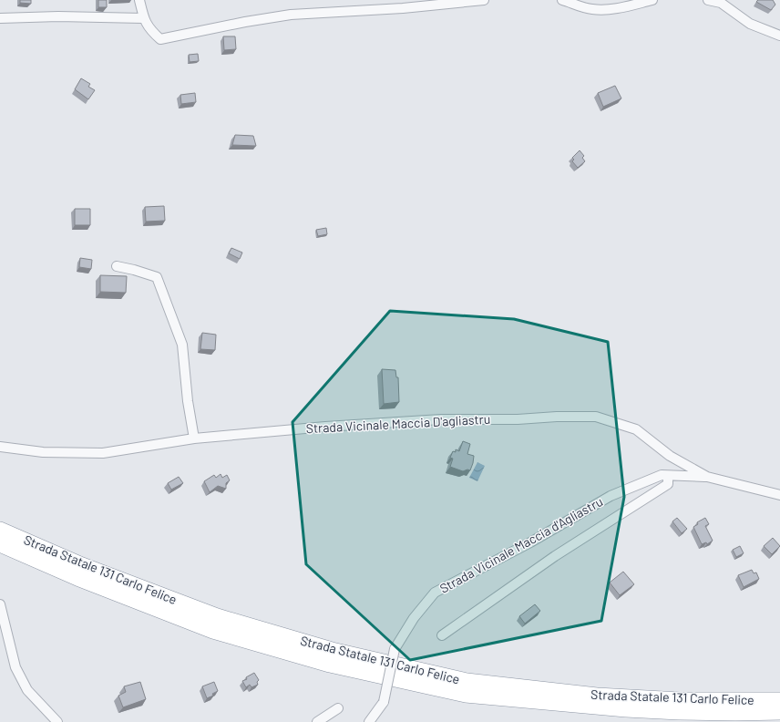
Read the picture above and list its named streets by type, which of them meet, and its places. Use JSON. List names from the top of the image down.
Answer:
{
  "streets": {
    "highway": ["Strada Statale 131 Carlo Felice"],
    "street": ["Strada Vicinale Maccia D'agliastru", "Strada Vicinale Maccia d'Agliastru"]
  },
  "crossings": [
    ["Strada Vicinale Maccia D'agliastru", "Strada Vicinale Maccia d'Agliastru"]
  ]
}
